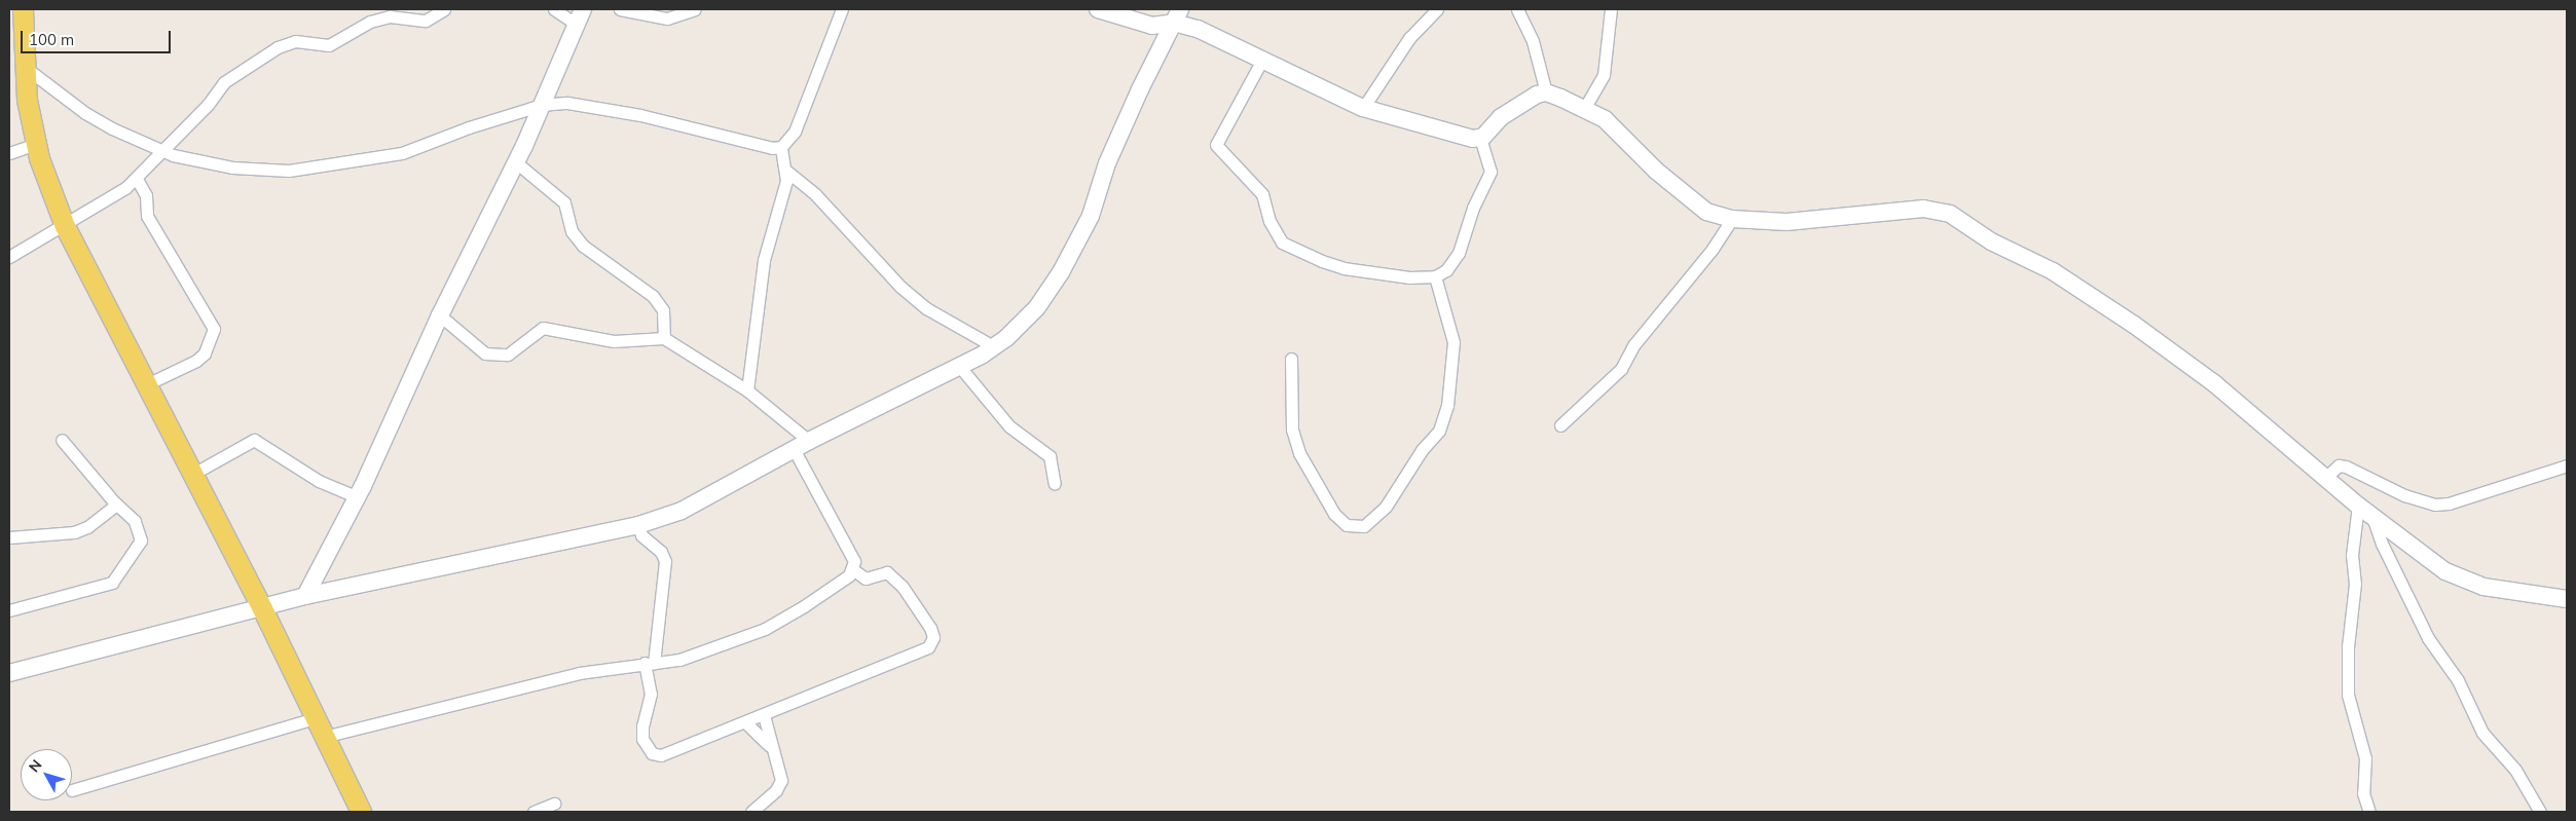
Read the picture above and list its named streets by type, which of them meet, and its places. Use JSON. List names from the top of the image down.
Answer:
{
  "scale_bar": "100 m",
  "north": "top left"
}
